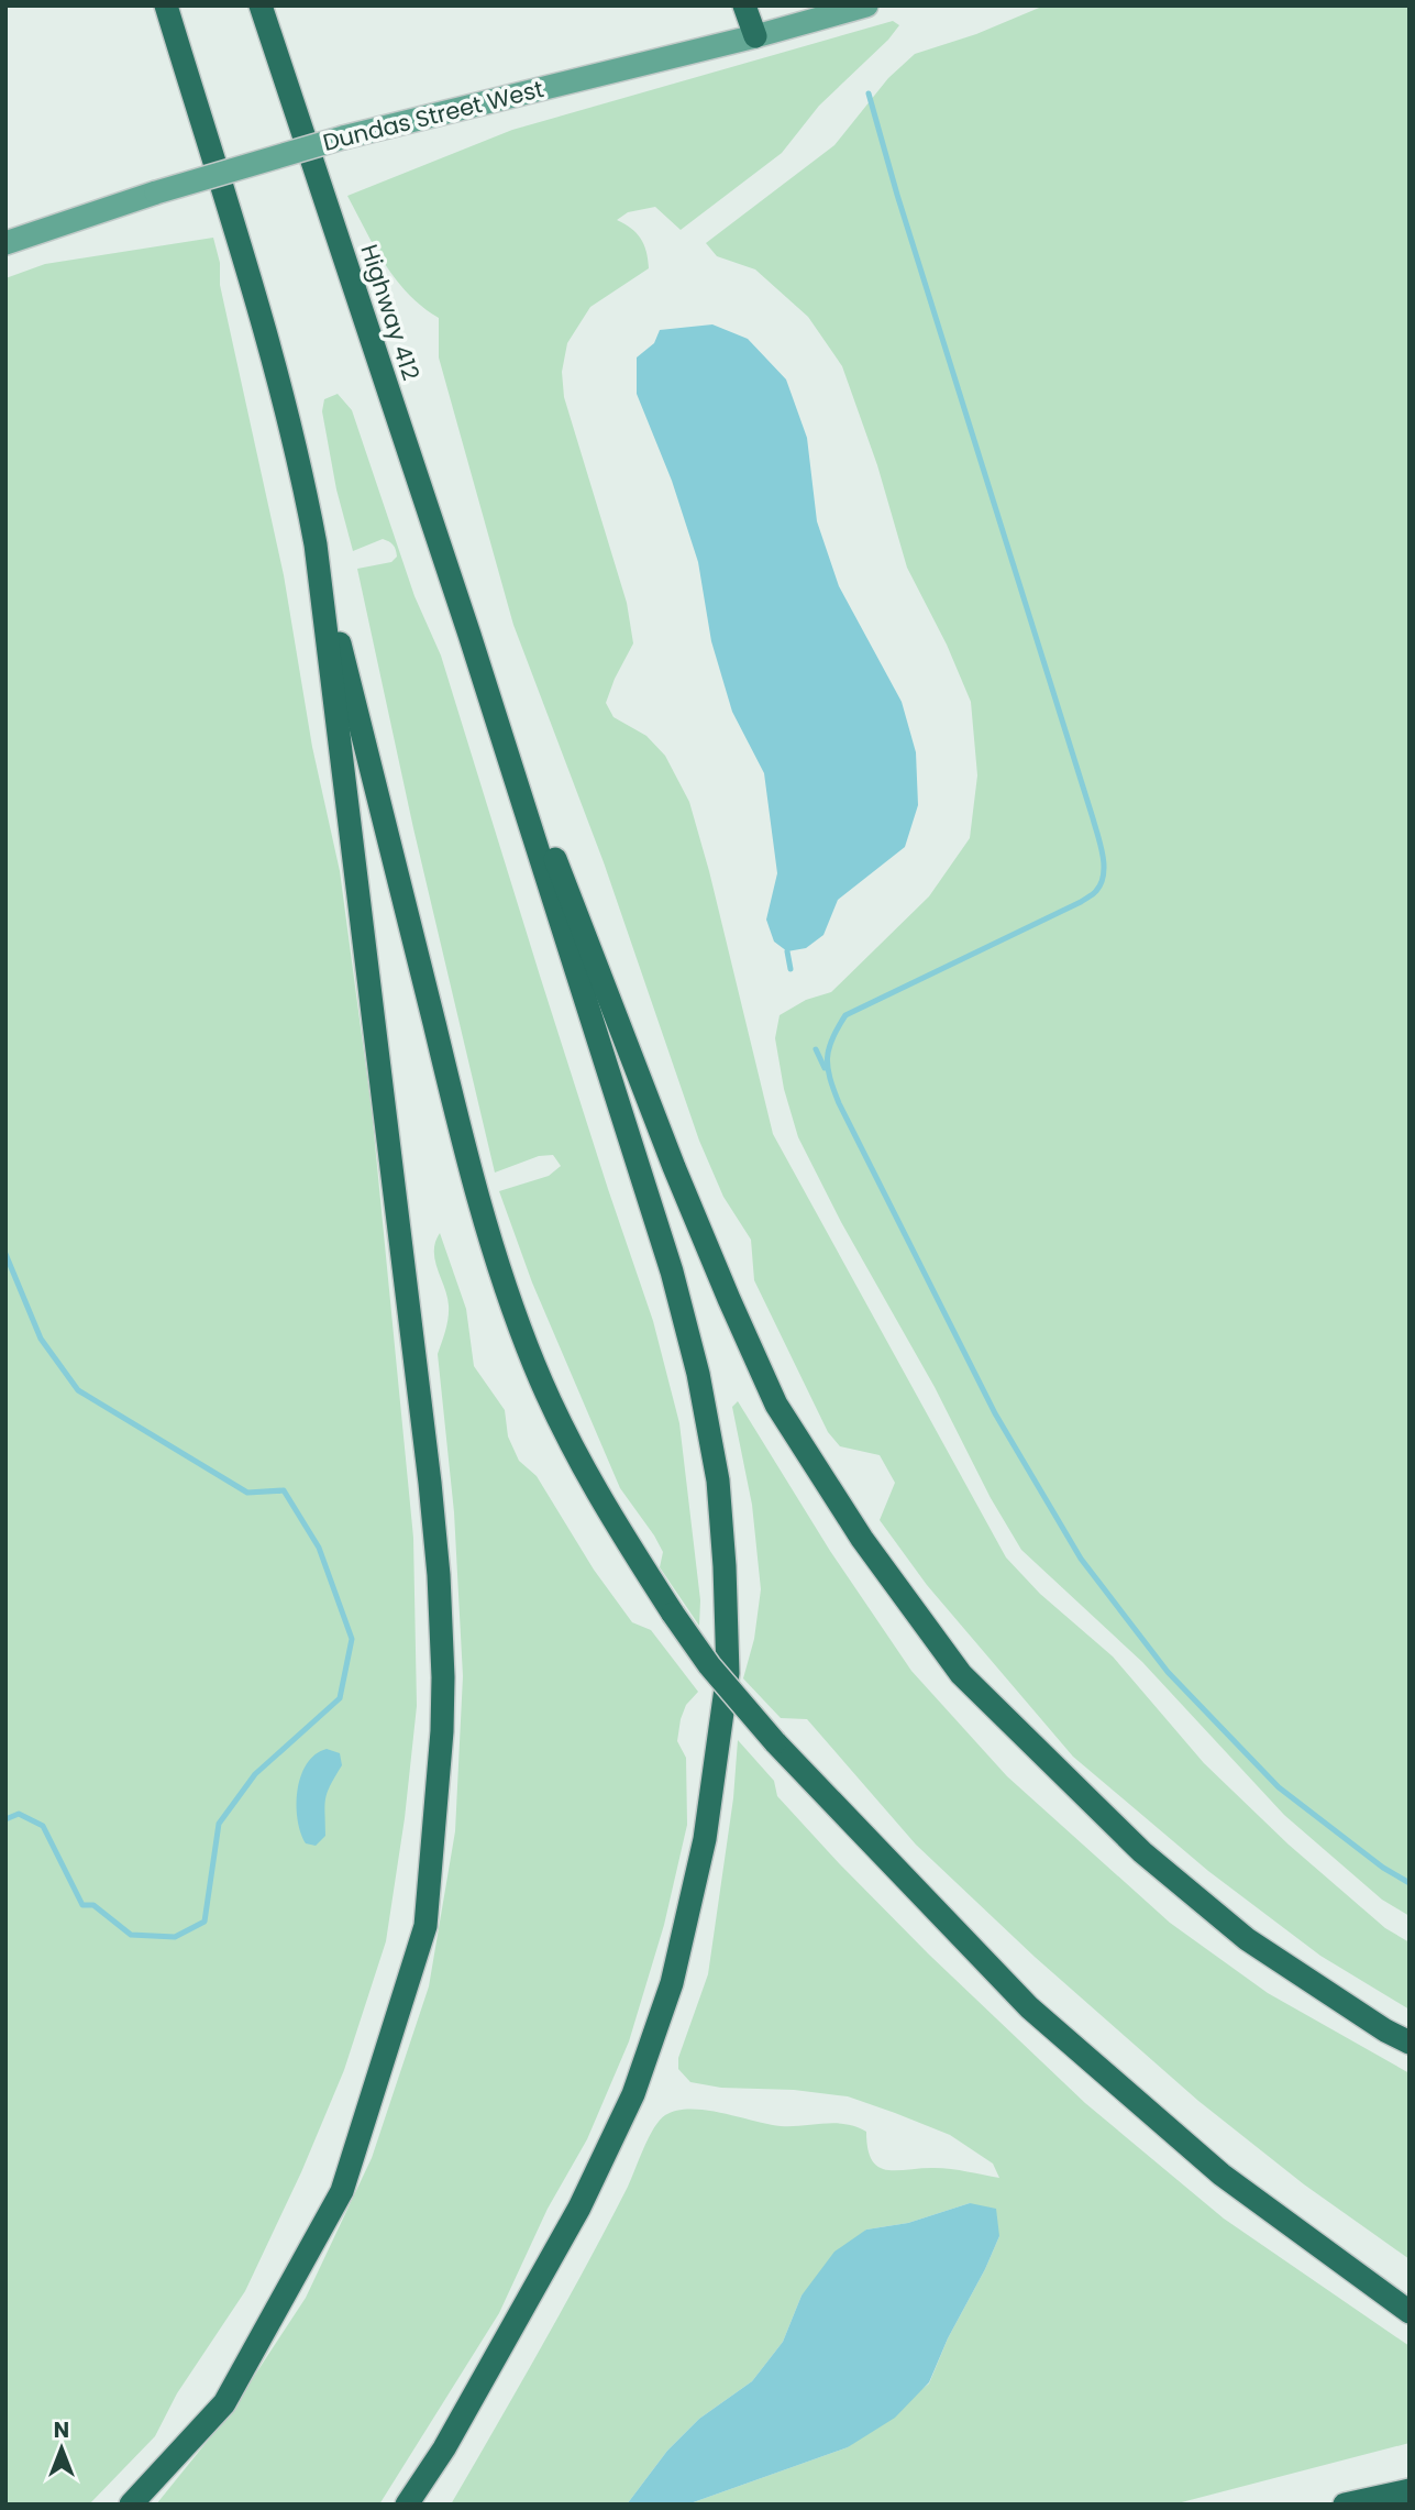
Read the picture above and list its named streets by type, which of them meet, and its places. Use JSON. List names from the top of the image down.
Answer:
{
  "streets": {
    "highway": ["Highway 412"],
    "main road": ["Dundas Street West"]
  },
  "north": "top"
}
